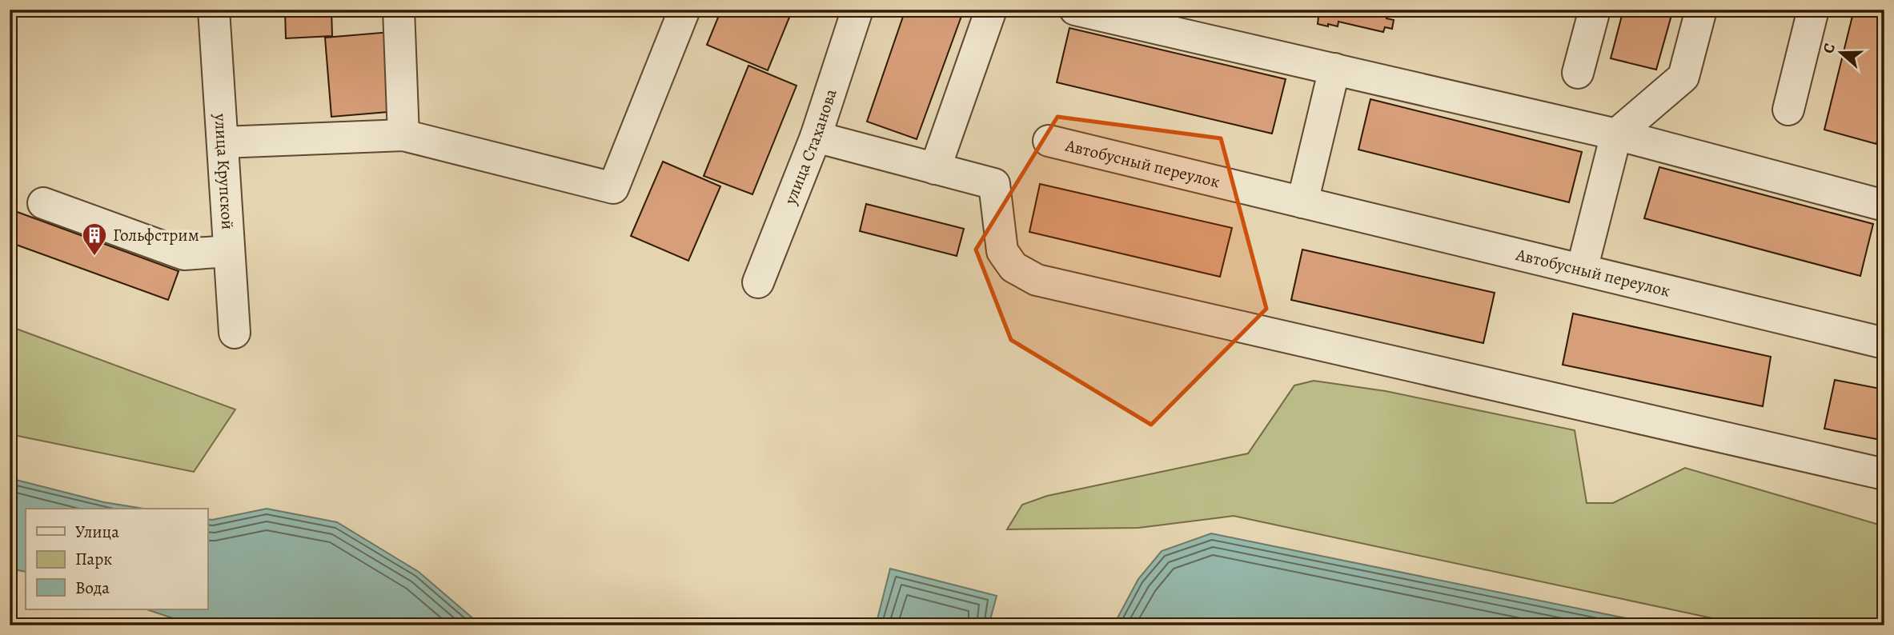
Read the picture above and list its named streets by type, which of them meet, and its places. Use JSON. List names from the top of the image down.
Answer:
{
  "streets": {
    "street": ["улица Стаханова", "Автобусный переулок", "улица Крупской"]
  },
  "places": {
    "building": ["Гольфстрим"]
  },
  "legend": ["Улица", "Парк", "Вода"],
  "north": "left"
}
